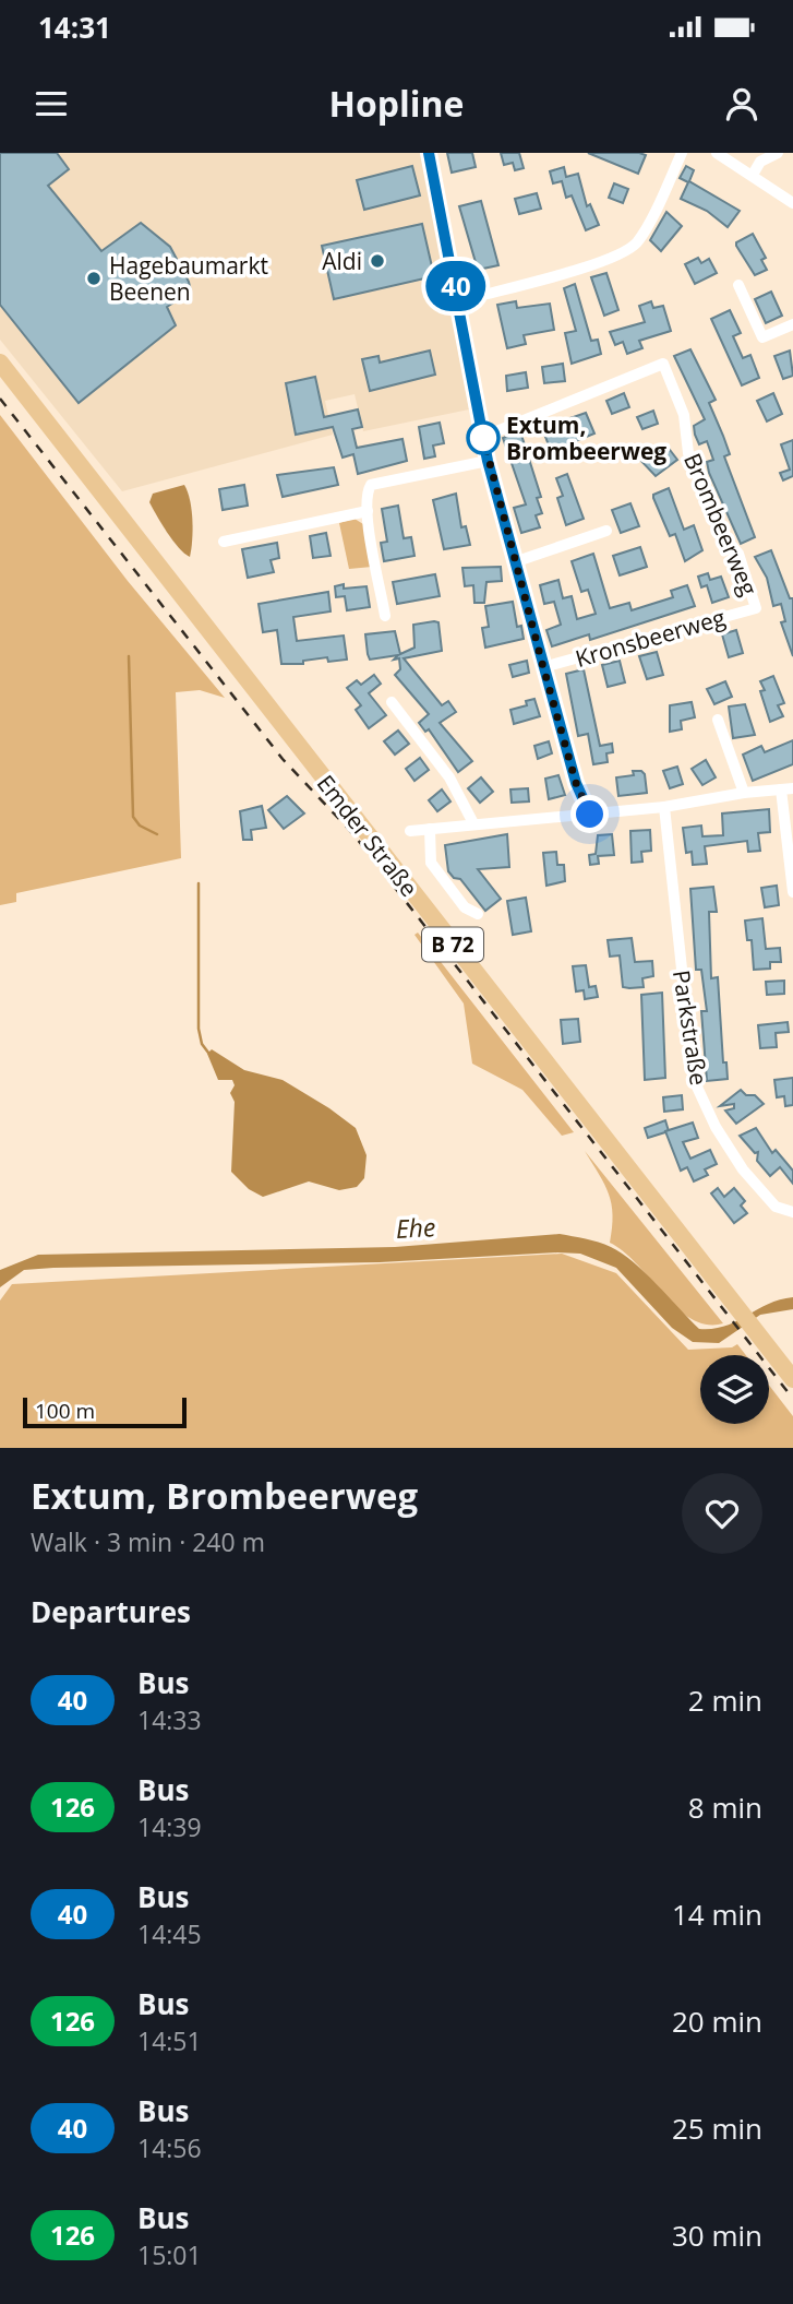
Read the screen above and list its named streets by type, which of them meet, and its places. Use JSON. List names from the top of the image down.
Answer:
{
  "streets": {
    "main road": ["Emder Straße", "B 72"],
    "street": ["Brombeerweg", "Kronsbeerweg", "Parkstraße"]
  },
  "crossings": [
    ["Brombeerweg", "Kronsbeerweg"]
  ],
  "water": ["Ehe"],
  "places": ["Aldi", "Hagebaumarkt Beenen", "Extum, Brombeerweg"],
  "lines": ["bus line 40"],
  "scale_bar": "100 m",
  "page": {
    "status": "14:31",
    "header": "Hopline",
    "on_map": "40",
    "scale": "100 m",
    "heading": [
      ["Extum, Brombeerweg", "Walk · 3 min · 240 m"],
      "Departures"
    ],
    "list": [
      {
        "mark": "40",
        "name": "Bus",
        "note": "14:33",
        "value": "2 min"
      },
      {
        "mark": "126",
        "name": "Bus",
        "note": "14:39",
        "value": "8 min"
      },
      {
        "mark": "40",
        "name": "Bus",
        "note": "14:45",
        "value": "14 min"
      },
      {
        "mark": "126",
        "name": "Bus",
        "note": "14:51",
        "value": "20 min"
      },
      {
        "mark": "40",
        "name": "Bus",
        "note": "14:56",
        "value": "25 min"
      },
      {
        "mark": "126",
        "name": "Bus",
        "note": "15:01",
        "value": "30 min"
      }
    ]
  }
}
